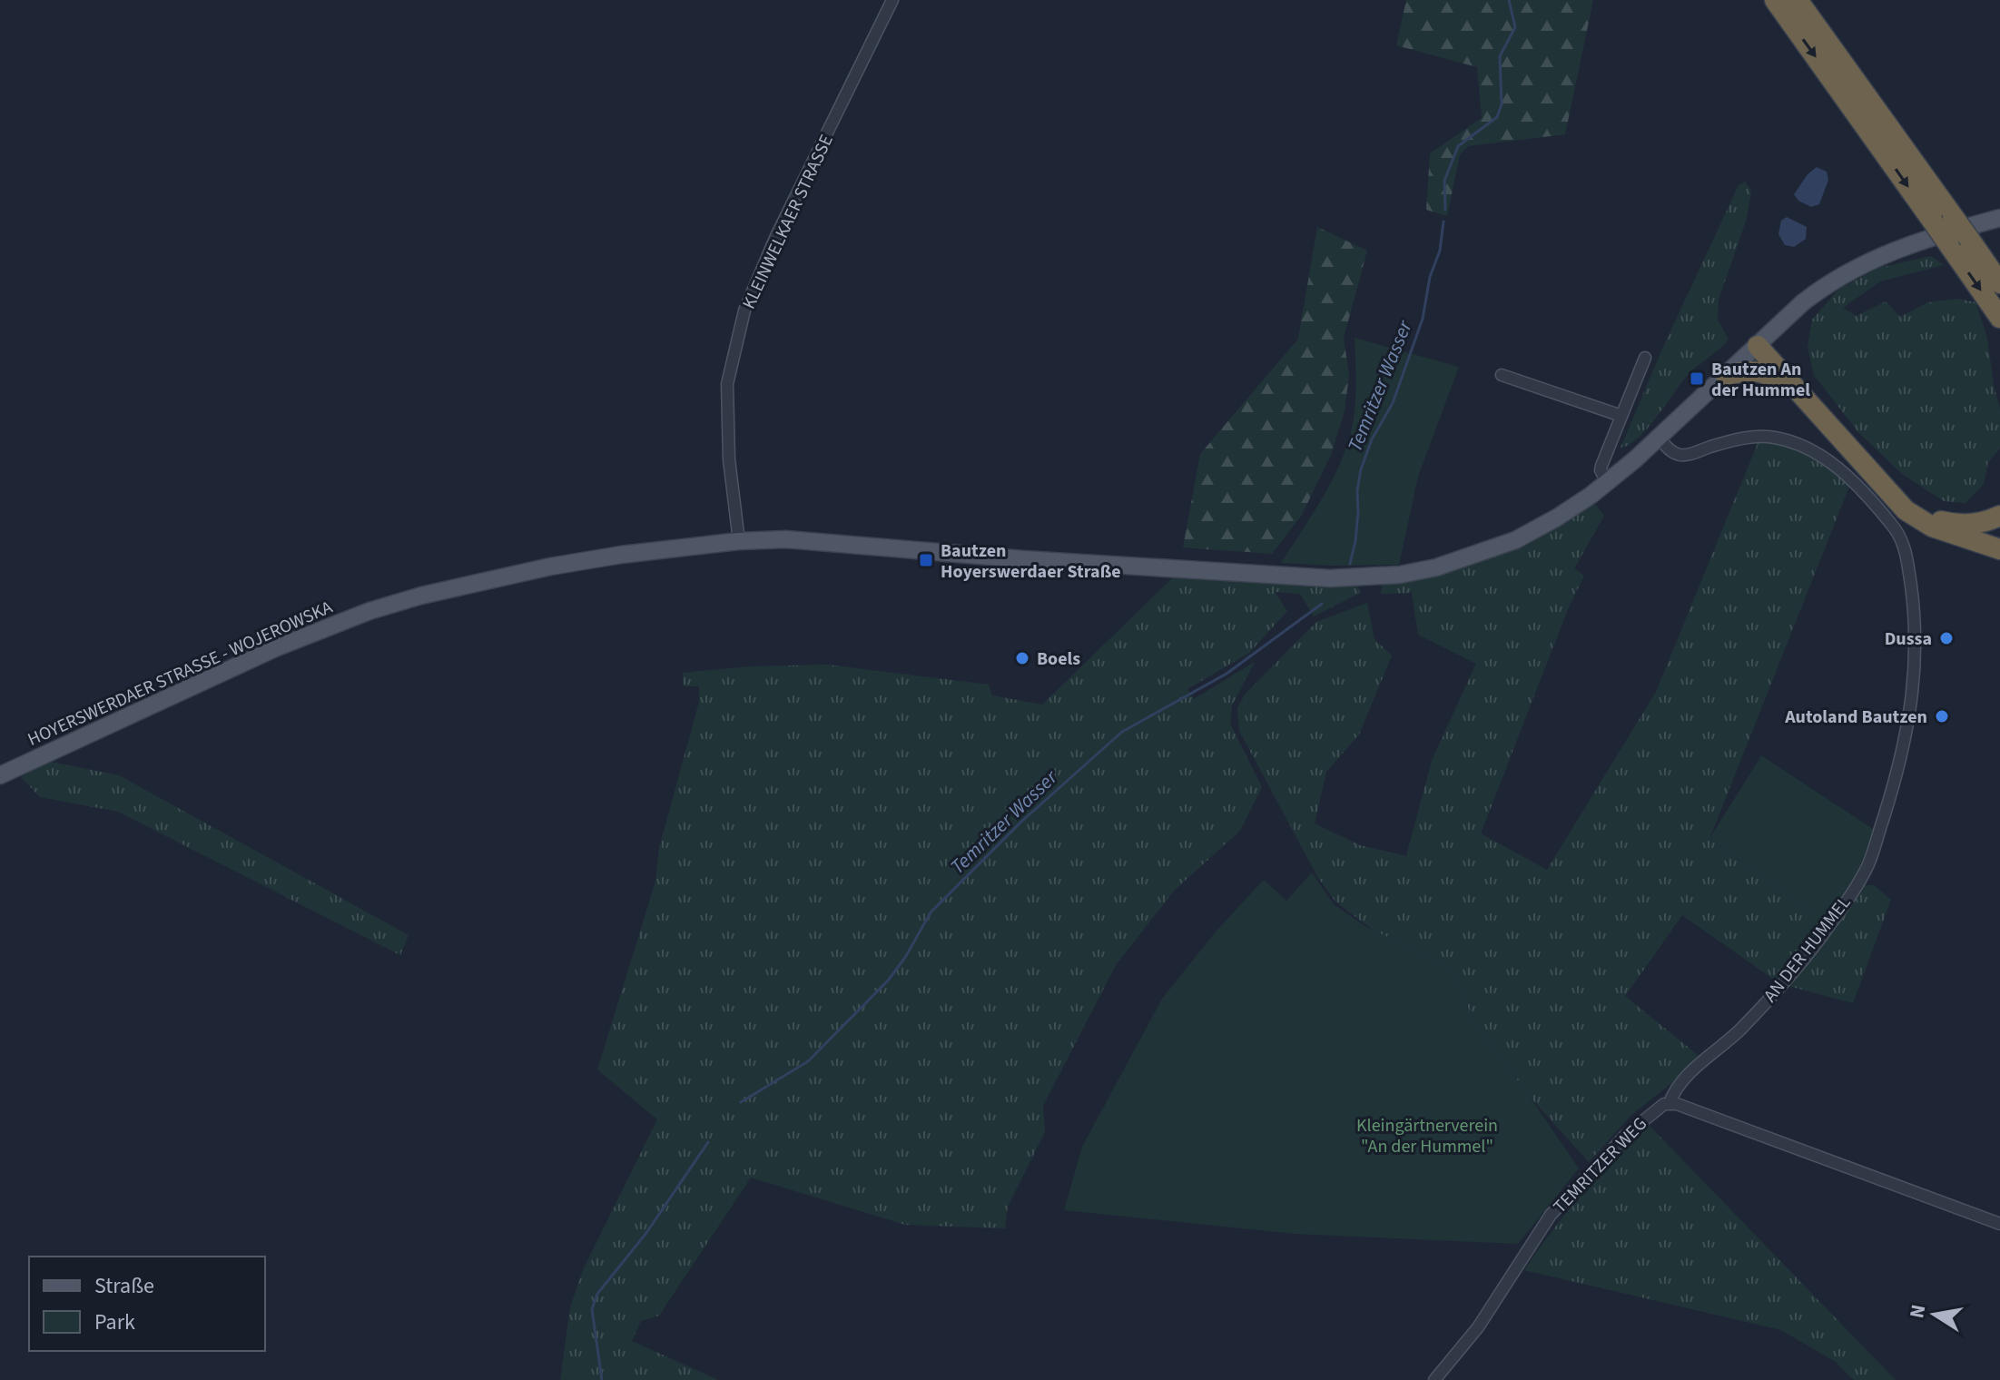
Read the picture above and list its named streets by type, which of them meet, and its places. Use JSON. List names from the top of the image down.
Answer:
{
  "streets": {
    "main road": ["HOYERSWERDAER STRASSE - WOJEROWSKA"],
    "street": ["KLEINWELKAER STRASSE", "AN DER HUMMEL", "TEMRITZER WEG"]
  },
  "crossings": [
    ["KLEINWELKAER STRASSE", "HOYERSWERDAER STRASSE - WOJEROWSKA"],
    ["HOYERSWERDAER STRASSE - WOJEROWSKA", "AN DER HUMMEL"],
    ["AN DER HUMMEL", "TEMRITZER WEG"]
  ],
  "water": ["Temritzer Wasser"],
  "parks": ["Kleingärtnerverein \"An der Hummel\""],
  "places": {
    "transit": ["Bautzen An der Hummel", "Bautzen Hoyerswerdaer Straße"],
    "other": ["Dussa", "Boels", "Autoland Bautzen"]
  },
  "legend": ["Straße", "Park"],
  "north": "left"
}
